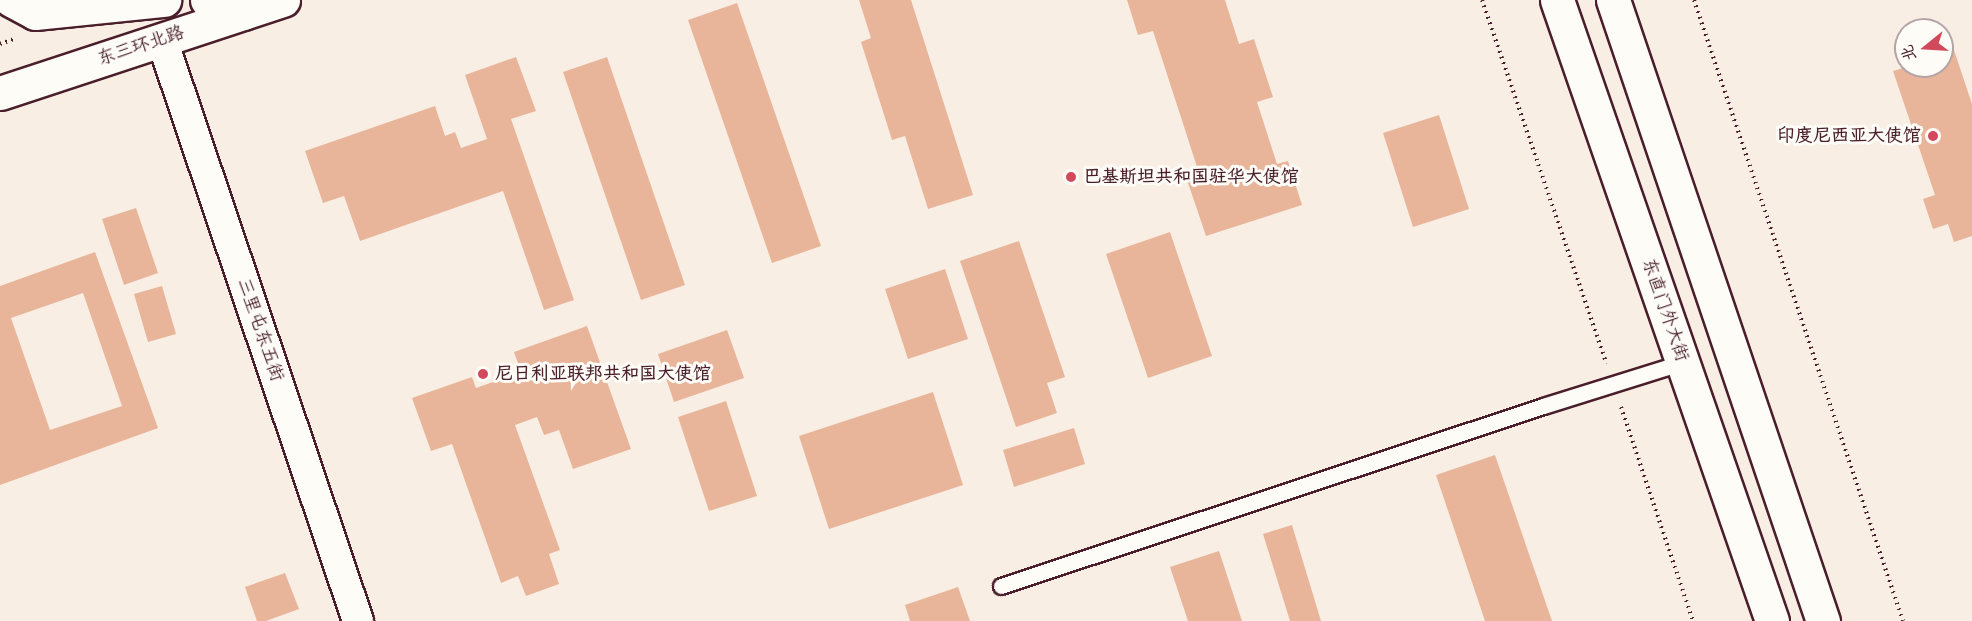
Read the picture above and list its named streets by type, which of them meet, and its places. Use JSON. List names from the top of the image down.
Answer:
{
  "streets": {
    "main road": ["东三环北路", "东直门外大街"],
    "street": ["三里屯东五街"]
  },
  "crossings": [
    ["东三环北路", "三里屯东五街"]
  ],
  "places": ["印度尼西亚大使馆", "巴基斯坦共和国驻华大使馆", "尼日利亚联邦共和国大使馆"],
  "north": "left"
}
